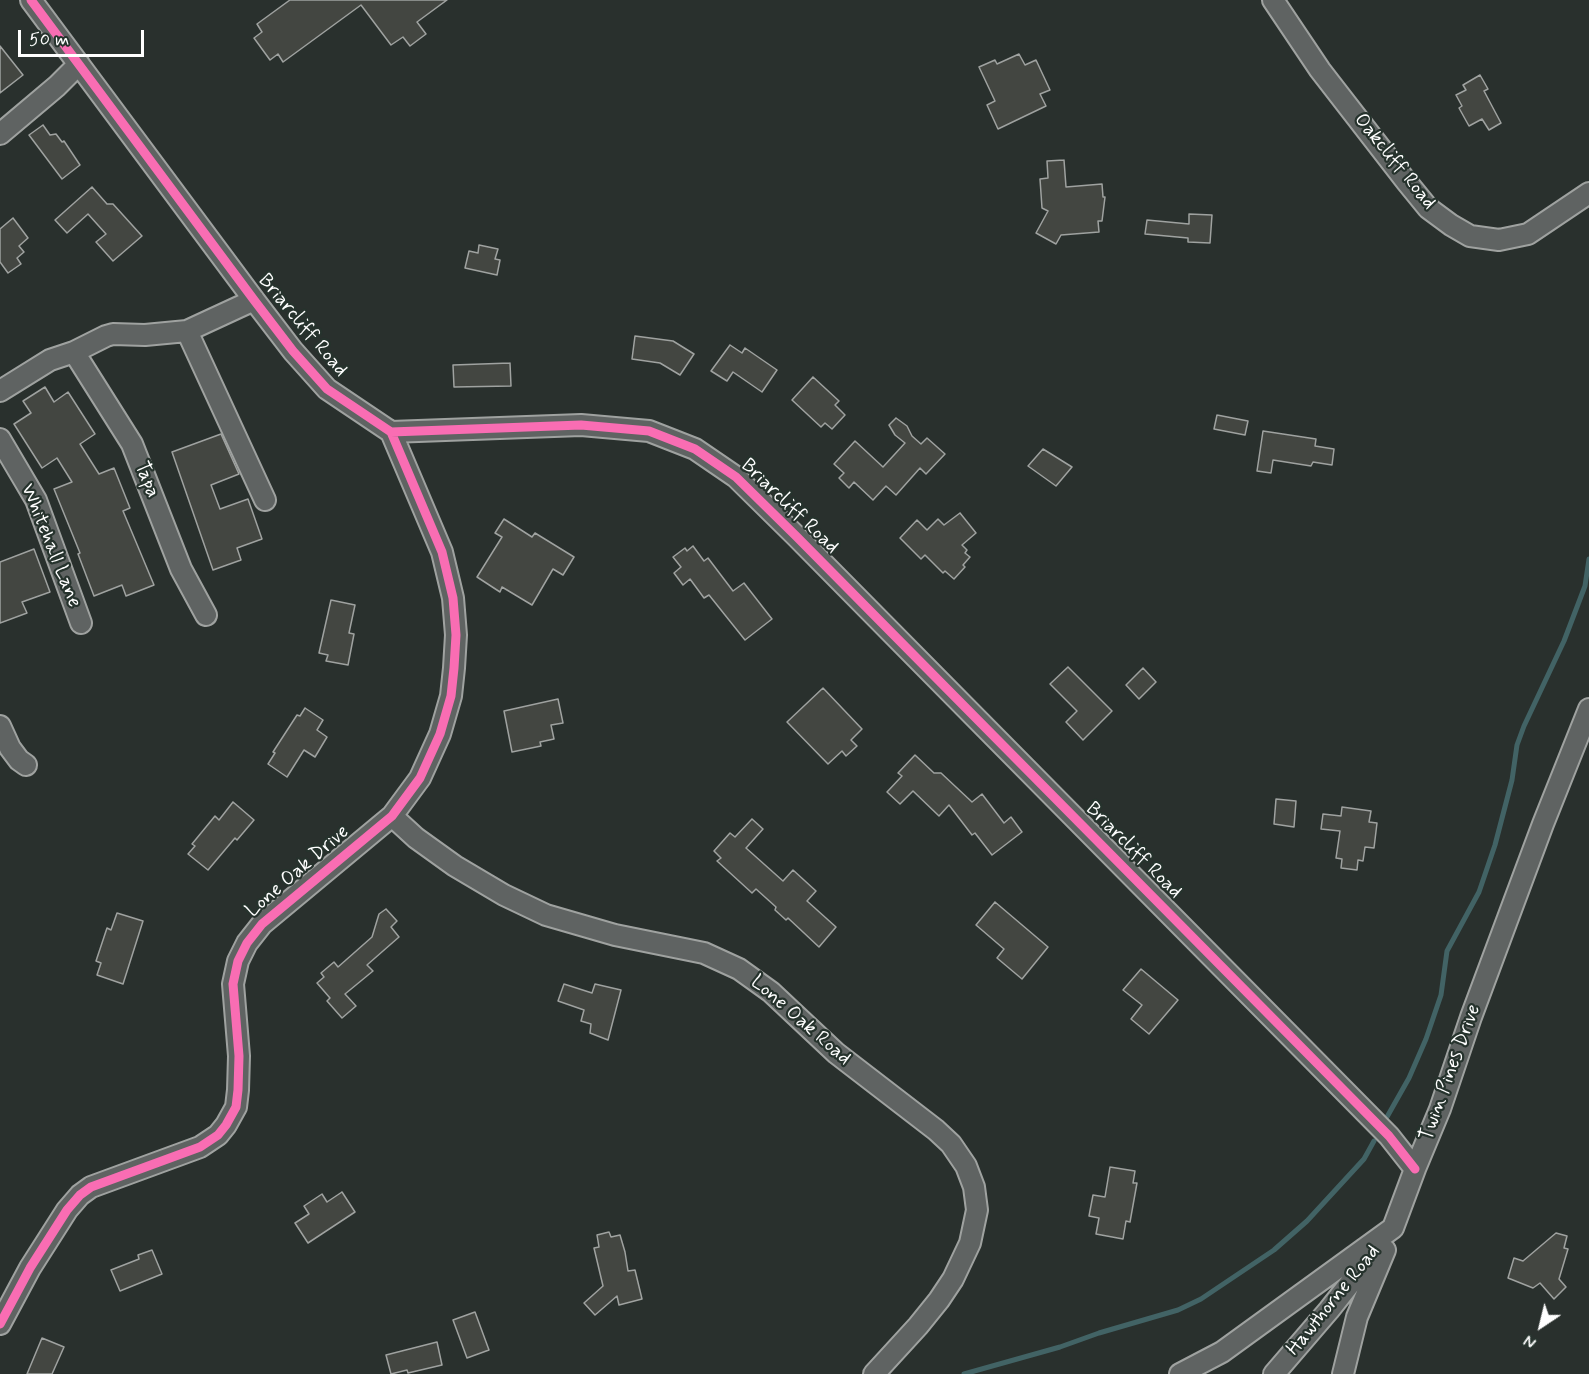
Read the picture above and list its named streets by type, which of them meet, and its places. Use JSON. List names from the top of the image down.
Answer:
{
  "streets": {
    "street": [
      "Oakcliff Road",
      "Briarcliff Road",
      "Tapa",
      "Whitehall Lane",
      "Lone Oak Drive",
      "Lone Oak Road",
      "Twin Pines Drive",
      "Hawthorne Road"
    ]
  },
  "crossings": [
    ["Briarcliff Road", "Lone Oak Drive"],
    ["Briarcliff Road", "Twin Pines Drive"],
    ["Lone Oak Drive", "Lone Oak Road"],
    ["Twin Pines Drive", "Hawthorne Road"]
  ],
  "scale_bar": "50 m",
  "north": "bottom left"
}
